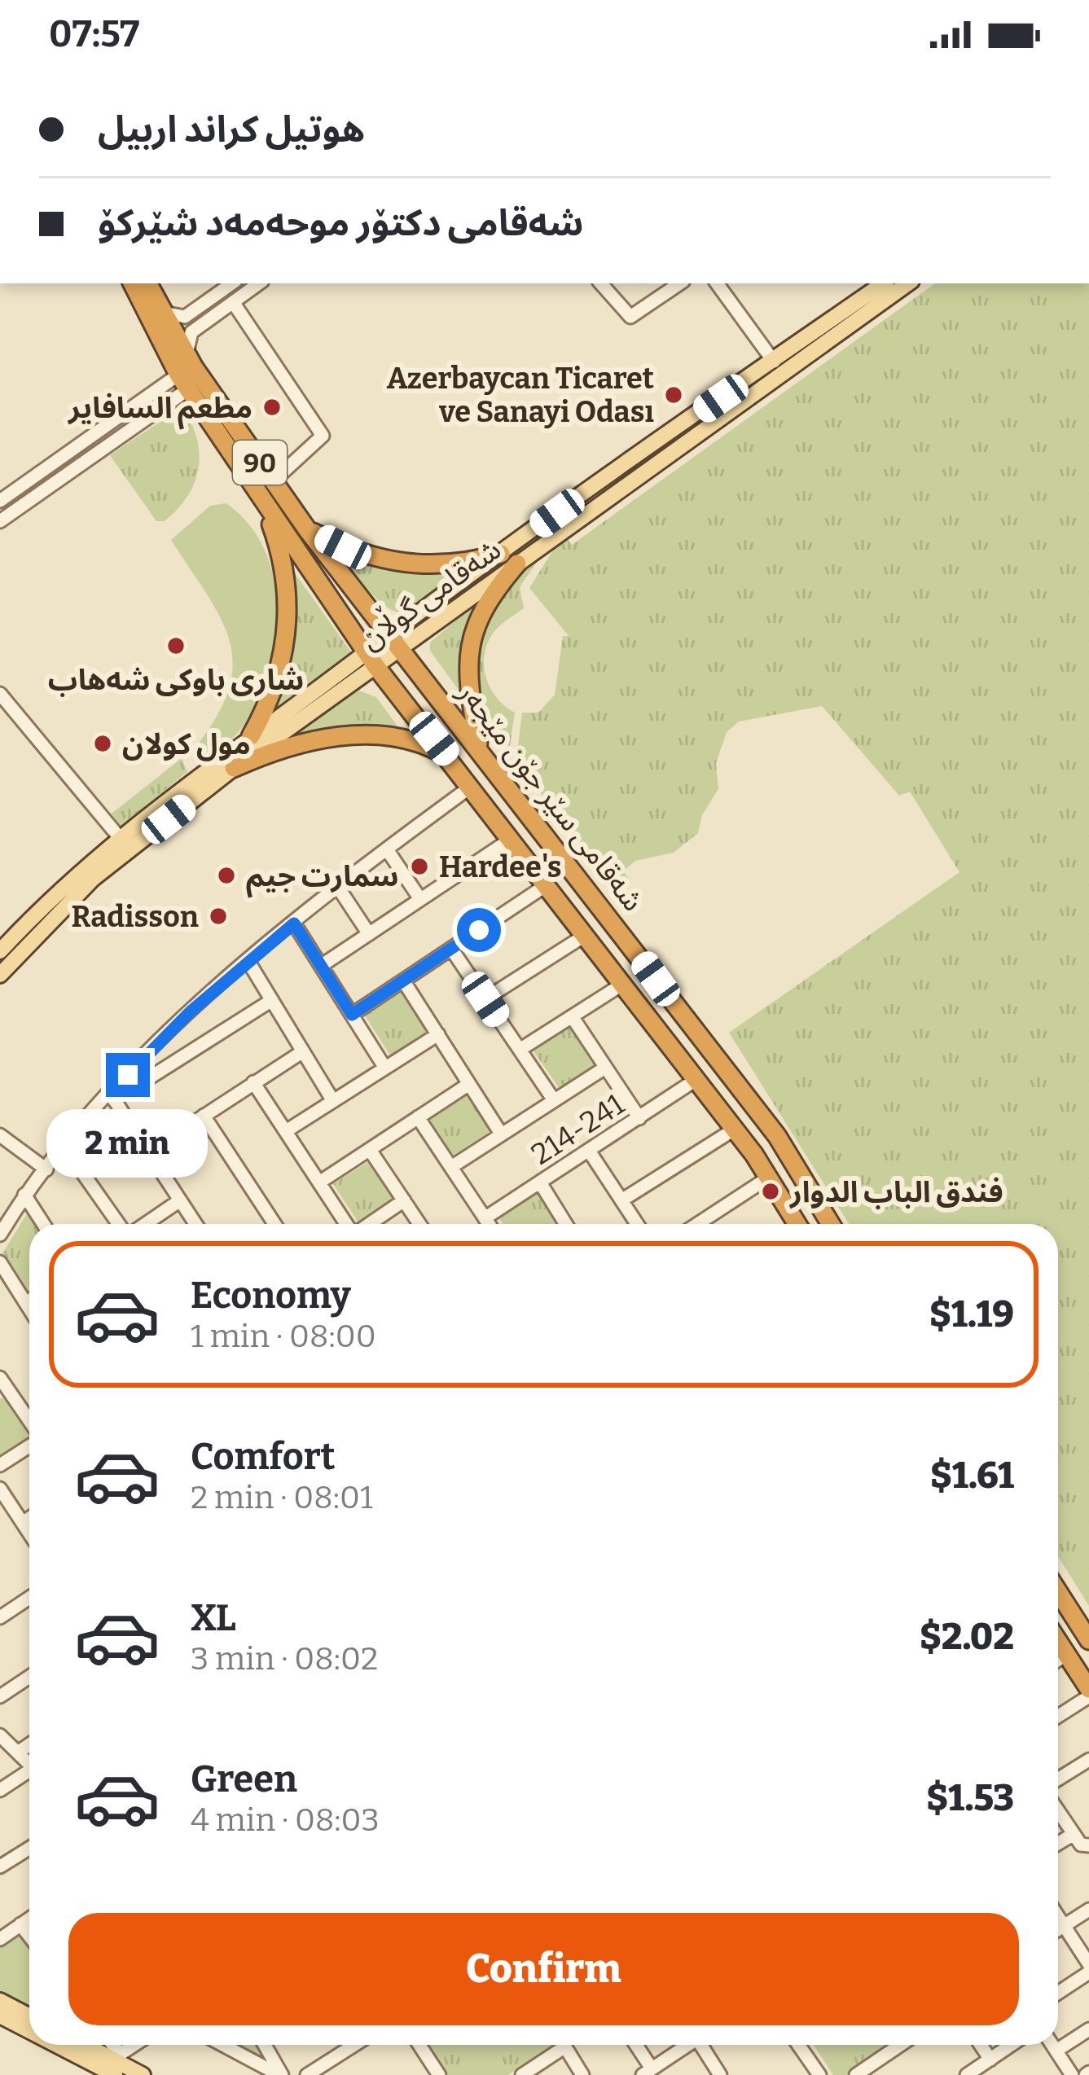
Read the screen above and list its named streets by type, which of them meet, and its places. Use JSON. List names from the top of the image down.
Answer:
{
  "streets": {
    "highway": ["90", "شەقامی سێر جۆن مێجەر"],
    "main road": ["شەقامی گوڵان"],
    "street": ["214-241"]
  },
  "crossings": [
    ["90", "شەقامی گوڵان"],
    ["90", "شەقامی سێر جۆن مێجەر"],
    ["شەقامی گوڵان", "شەقامی سێر جۆن مێجەر"],
    ["شەقامی سێر جۆن مێجەر", "214-241"]
  ],
  "places": [
    "Azerbaycan Ticaret ve Sanayi Odası",
    "مطعم السافایر",
    "شاری باوکی شەھاب",
    "مول كولان",
    "Hardee's",
    "سمارت جیم",
    "Radisson",
    "فندق الباب الدوار"
  ],
  "page": {
    "status": "07:57",
    "banner": ["هوتيل كراند اربيل", "شەقامی دکتۆر موحەمەد شێرکۆ"],
    "bubble": "2 min",
    "list": [
      {
        "name": "Economy",
        "note": "1 min · 08:00",
        "value": "$1.19"
      },
      {
        "name": "Comfort",
        "note": "2 min · 08:01",
        "value": "$1.61"
      },
      {
        "name": "XL",
        "note": "3 min · 08:02",
        "value": "$2.02"
      },
      {
        "name": "Green",
        "note": "4 min · 08:03",
        "value": "$1.53"
      }
    ],
    "buttons": "Confirm"
  }
}
